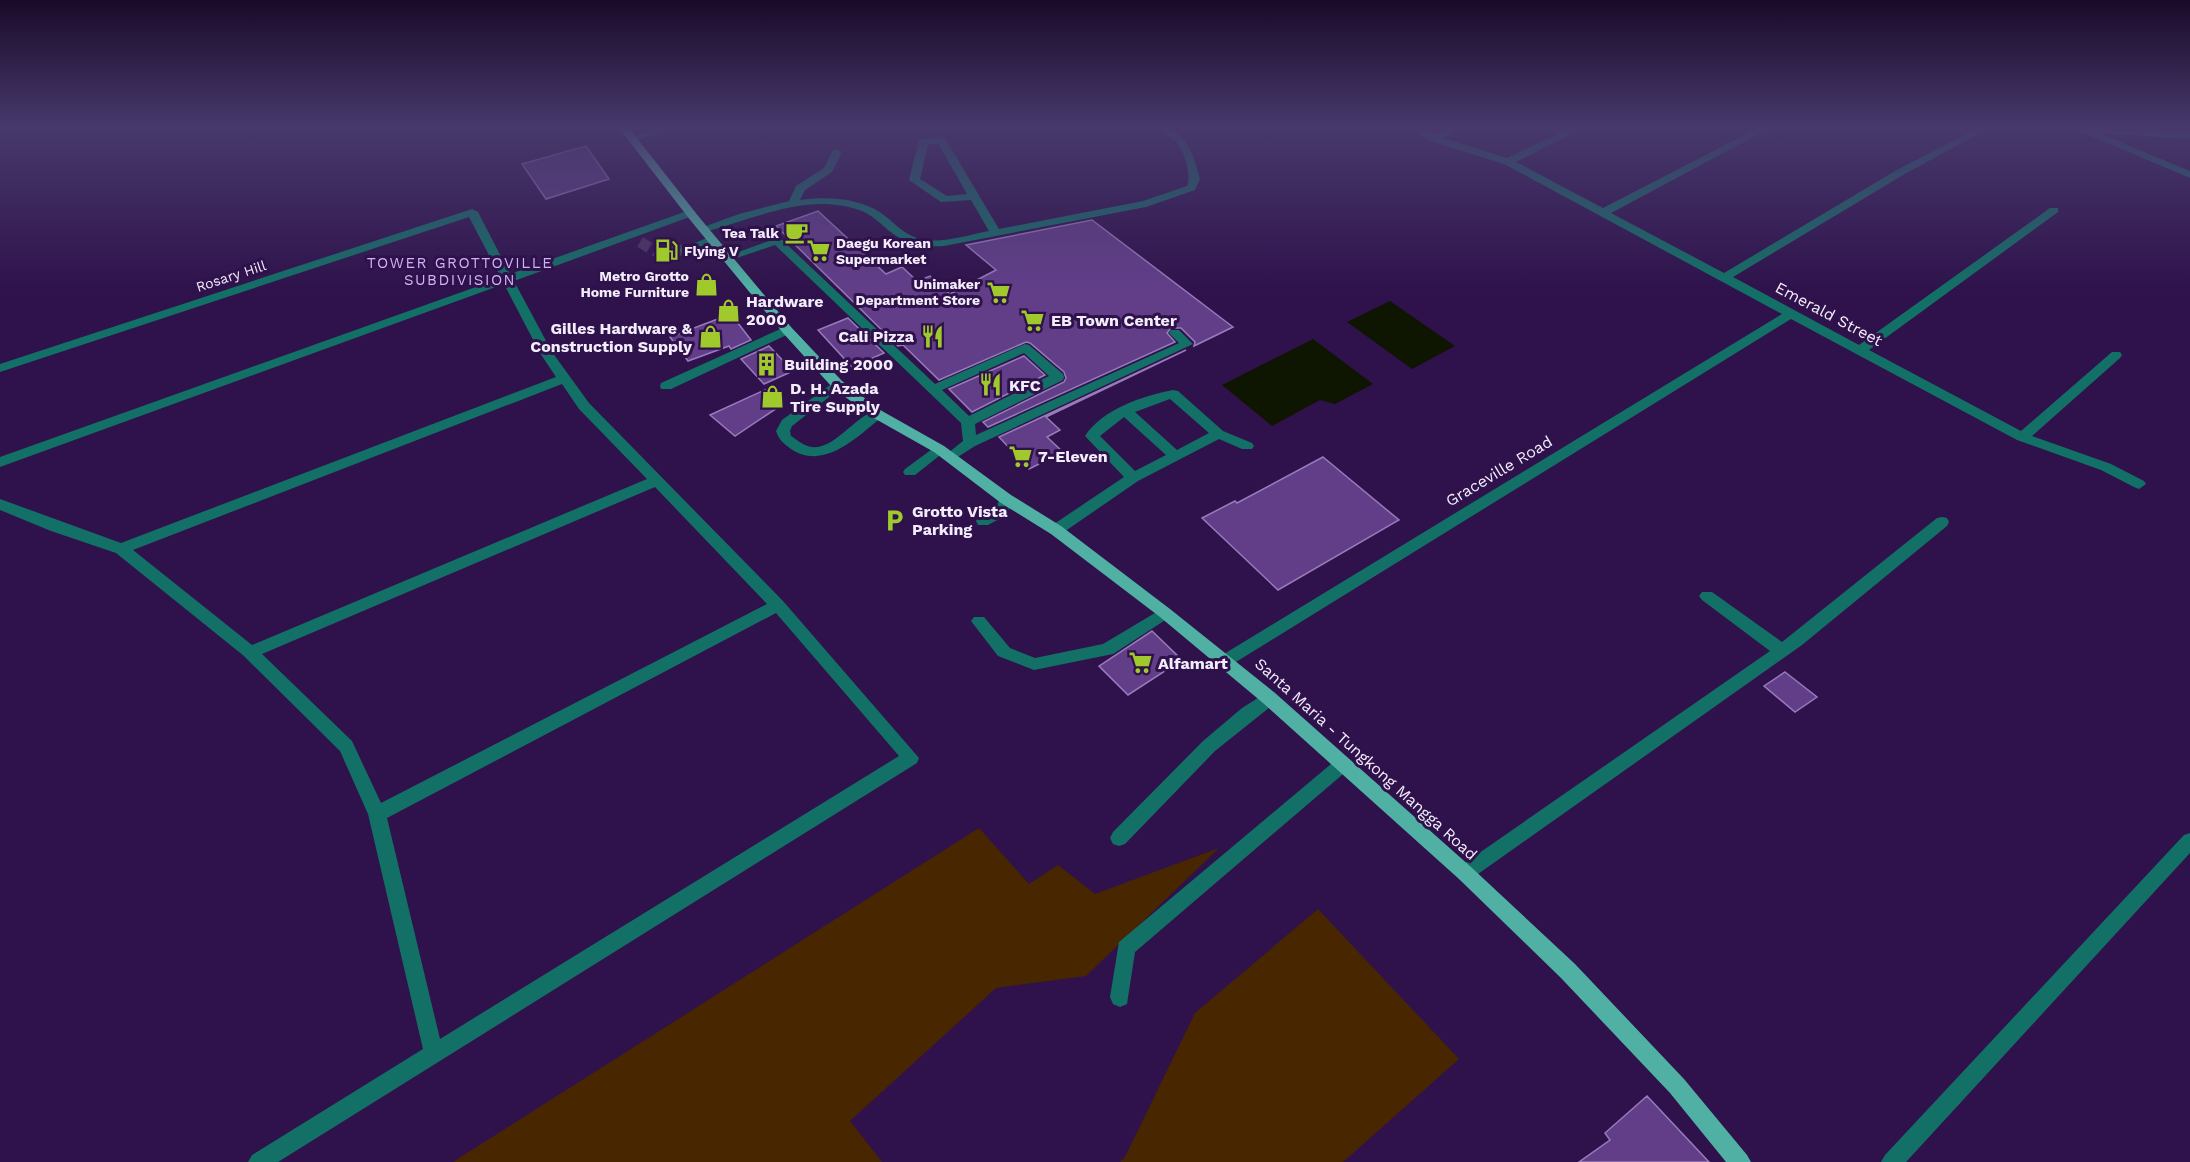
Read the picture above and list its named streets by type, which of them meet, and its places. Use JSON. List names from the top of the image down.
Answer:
{
  "streets": {
    "main road": ["Santa Maria - Tungkong Mangga Road"],
    "street": ["Rosary Hill", "Emerald Street", "Graceville Road"]
  },
  "crossings": [
    ["Emerald Street", "Graceville Road"],
    ["Graceville Road", "Santa Maria - Tungkong Mangga Road"]
  ],
  "districts": ["TOWER GROTTOVILLE SUBDIVISION"],
  "places": {
    "cafe": ["Tea Talk"],
    "fuel station": ["Flying V"],
    "supermarket": [
      "Daegu Korean Supermarket",
      "Unimaker Department Store",
      "EB Town Center",
      "7-Eleven",
      "Alfamart"
    ],
    "shop": [
      "Metro Grotto Home Furniture",
      "Hardware 2000",
      "Gilles Hardware & Construction Supply",
      "D. H. Azada Tire Supply"
    ],
    "restaurant": ["Cali Pizza", "KFC"],
    "building": ["Building 2000"],
    "parking": ["Grotto Vista Parking"]
  }
}
